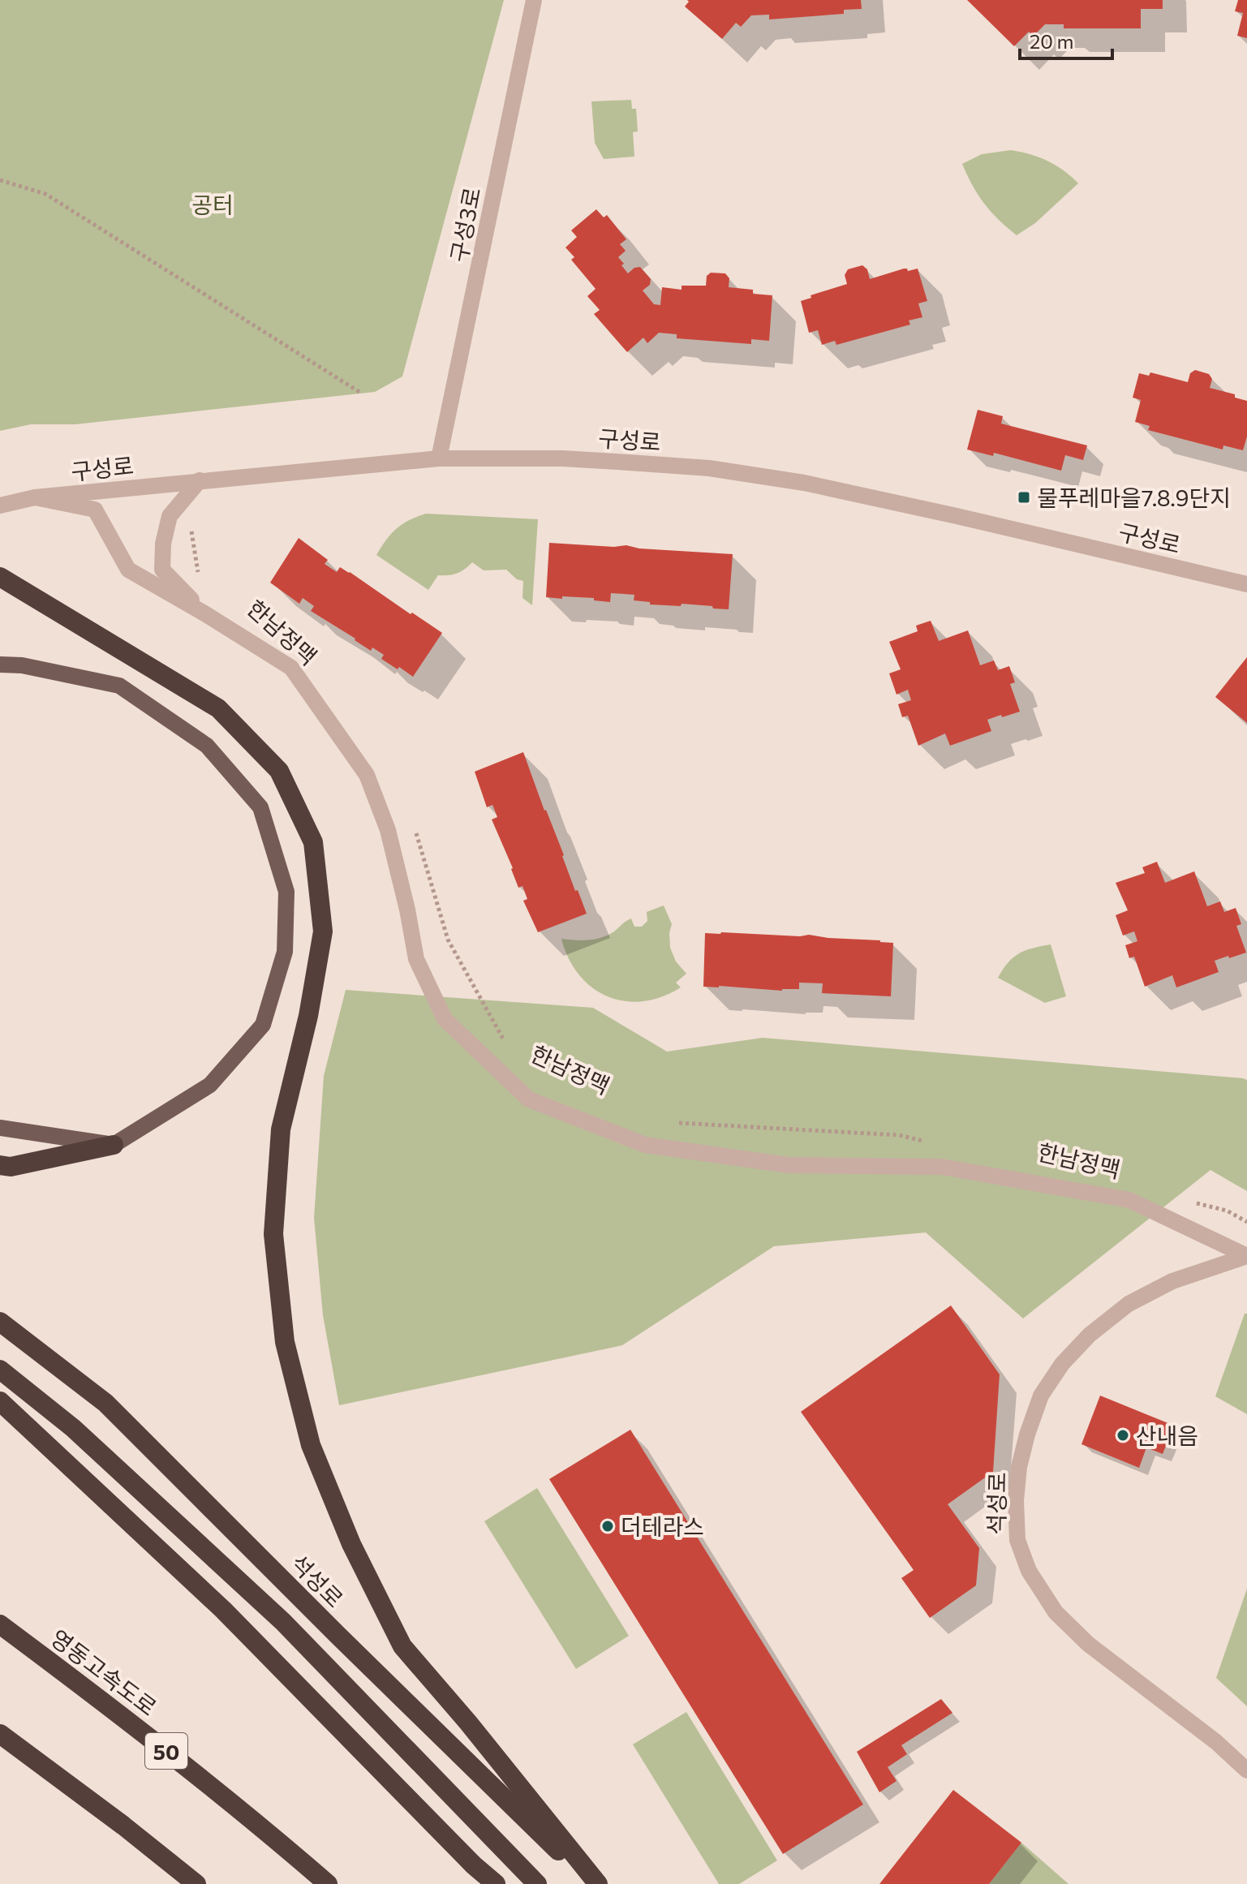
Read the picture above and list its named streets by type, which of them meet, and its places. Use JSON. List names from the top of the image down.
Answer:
{
  "streets": {
    "highway": ["석성로", "영동고속도로", "50"],
    "street": ["구성3로", "구성로"],
    "path": ["한남정맥"]
  },
  "crossings": [
    ["구성3로", "구성로"]
  ],
  "parks": ["공터"],
  "places": {
    "transit": ["물푸레마을7.8.9단지"],
    "other": ["산내음", "더테라스"]
  },
  "scale_bar": "20 m"
}
